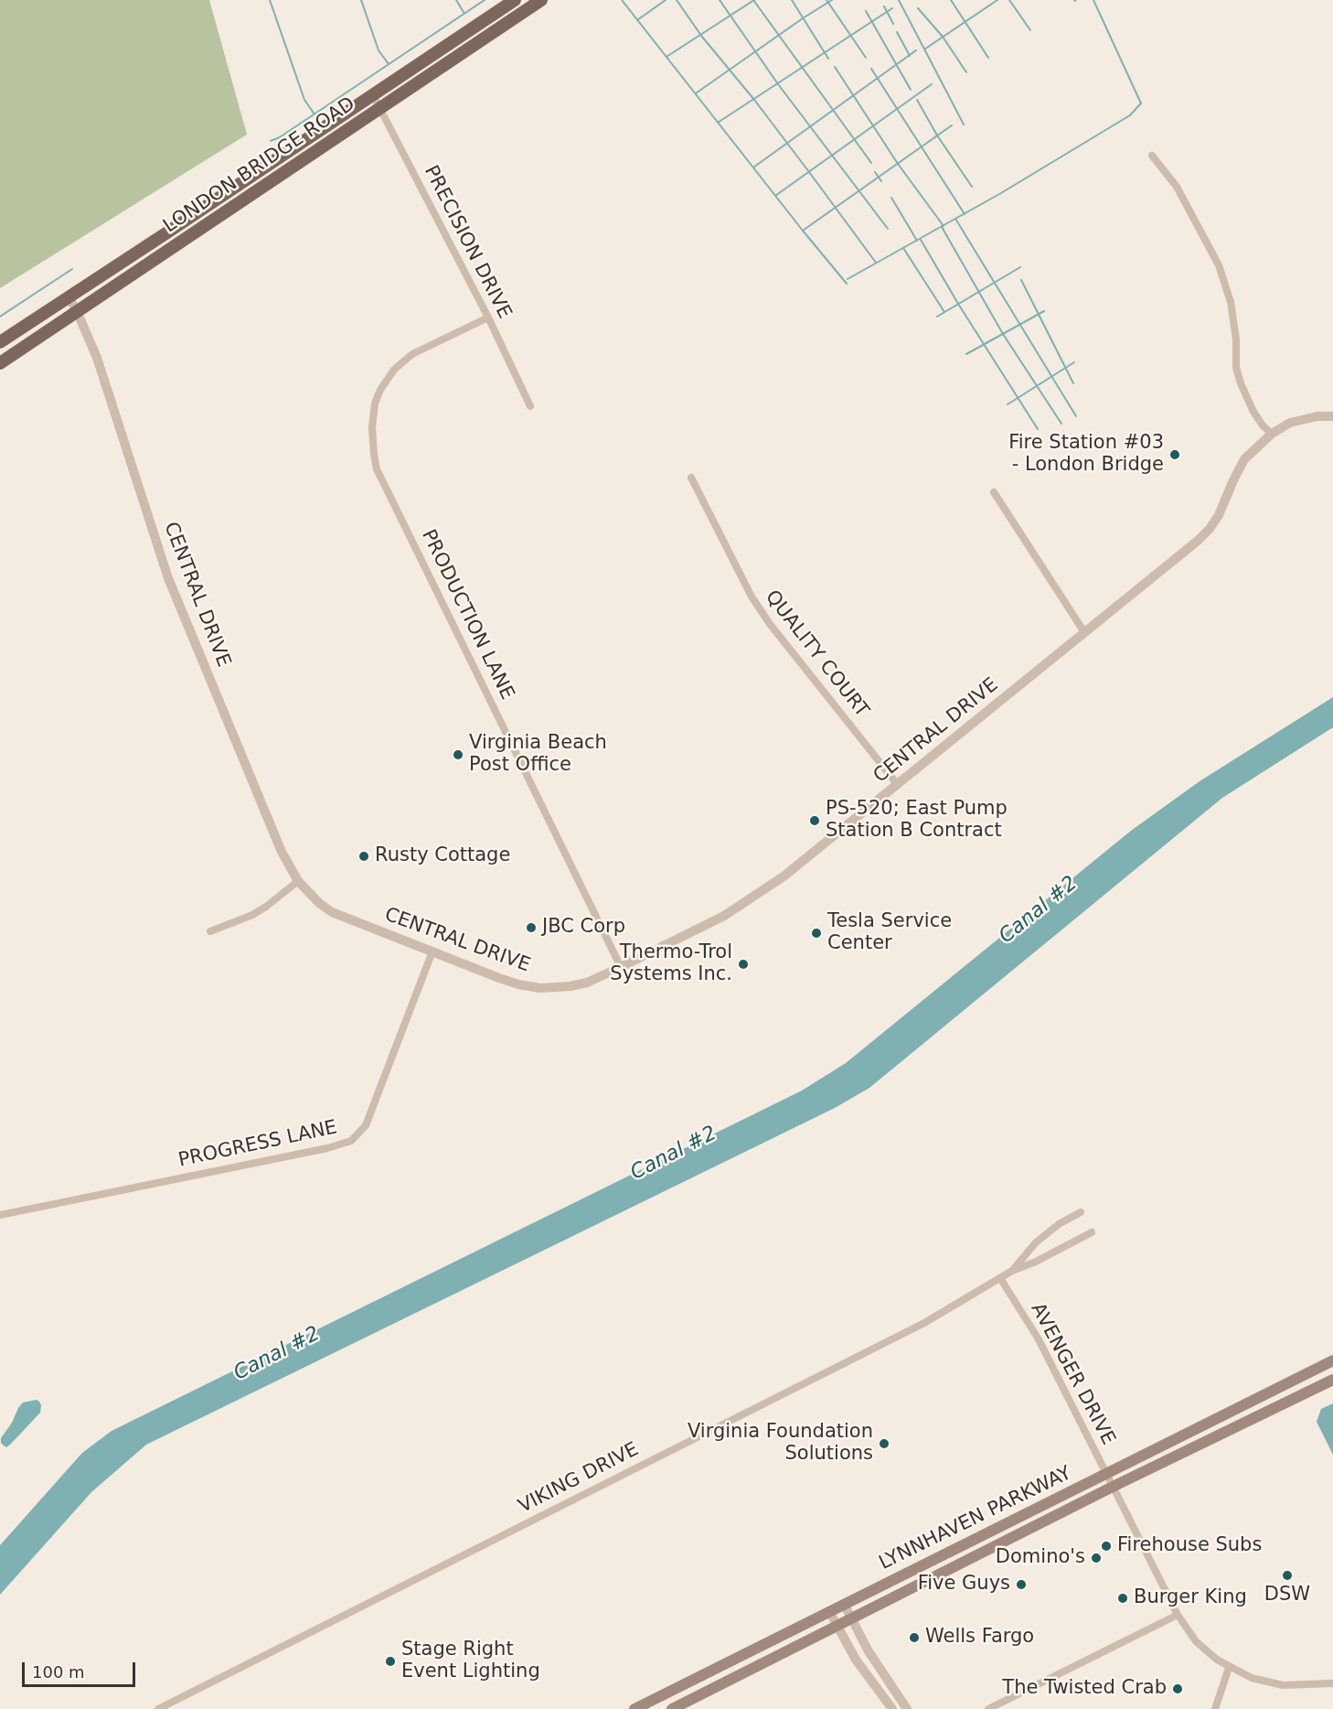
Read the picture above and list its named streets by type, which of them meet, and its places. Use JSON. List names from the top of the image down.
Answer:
{
  "streets": {
    "main road": ["LONDON BRIDGE ROAD", "LYNNHAVEN PARKWAY"],
    "street": [
      "PRECISION DRIVE",
      "CENTRAL DRIVE",
      "PRODUCTION LANE",
      "QUALITY COURT",
      "PROGRESS LANE",
      "AVENGER DRIVE",
      "VIKING DRIVE"
    ]
  },
  "crossings": [
    ["LONDON BRIDGE ROAD", "PRECISION DRIVE"],
    ["LONDON BRIDGE ROAD", "CENTRAL DRIVE"],
    ["PRECISION DRIVE", "PRODUCTION LANE"],
    ["CENTRAL DRIVE", "PRODUCTION LANE"],
    ["CENTRAL DRIVE", "QUALITY COURT"],
    ["CENTRAL DRIVE", "PROGRESS LANE"],
    ["AVENGER DRIVE", "VIKING DRIVE"],
    ["AVENGER DRIVE", "LYNNHAVEN PARKWAY"]
  ],
  "water": ["Canal #2"],
  "places": [
    "Fire Station #03 - London Bridge",
    "Virginia Beach Post Office",
    "PS-520; East Pump Station B Contract",
    "Rusty Cottage",
    "JBC Corp",
    "Tesla Service Center",
    "Thermo-Trol Systems Inc.",
    "Virginia Foundation Solutions",
    "Firehouse Subs",
    "Domino's",
    "DSW",
    "Five Guys",
    "Burger King",
    "Wells Fargo",
    "Stage Right Event Lighting",
    "The Twisted Crab"
  ],
  "scale_bar": "100 m"
}
